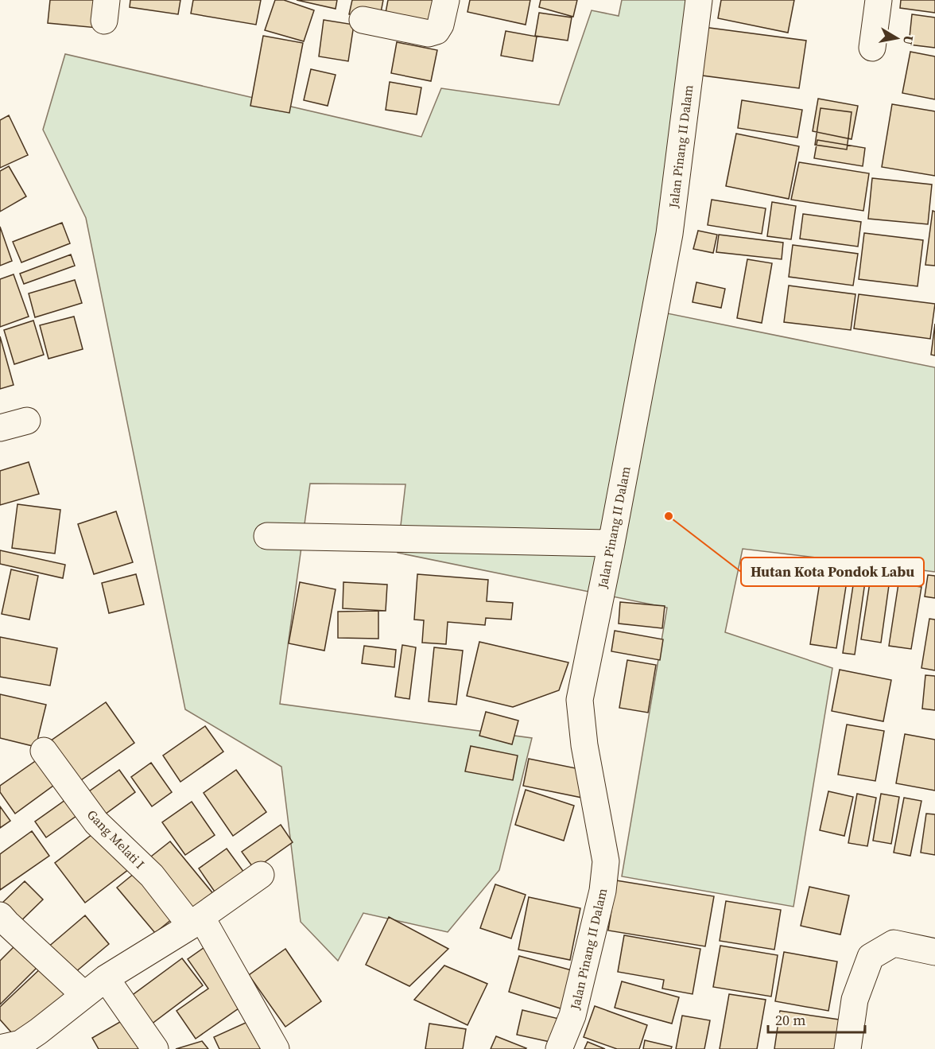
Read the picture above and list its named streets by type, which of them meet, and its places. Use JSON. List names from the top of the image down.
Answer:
{
  "streets": {
    "street": ["Jalan Pinang II Dalam", "Gang Melati I"]
  },
  "places": ["Hutan Kota Pondok Labu"],
  "scale_bar": "20 m",
  "north": "right"
}
